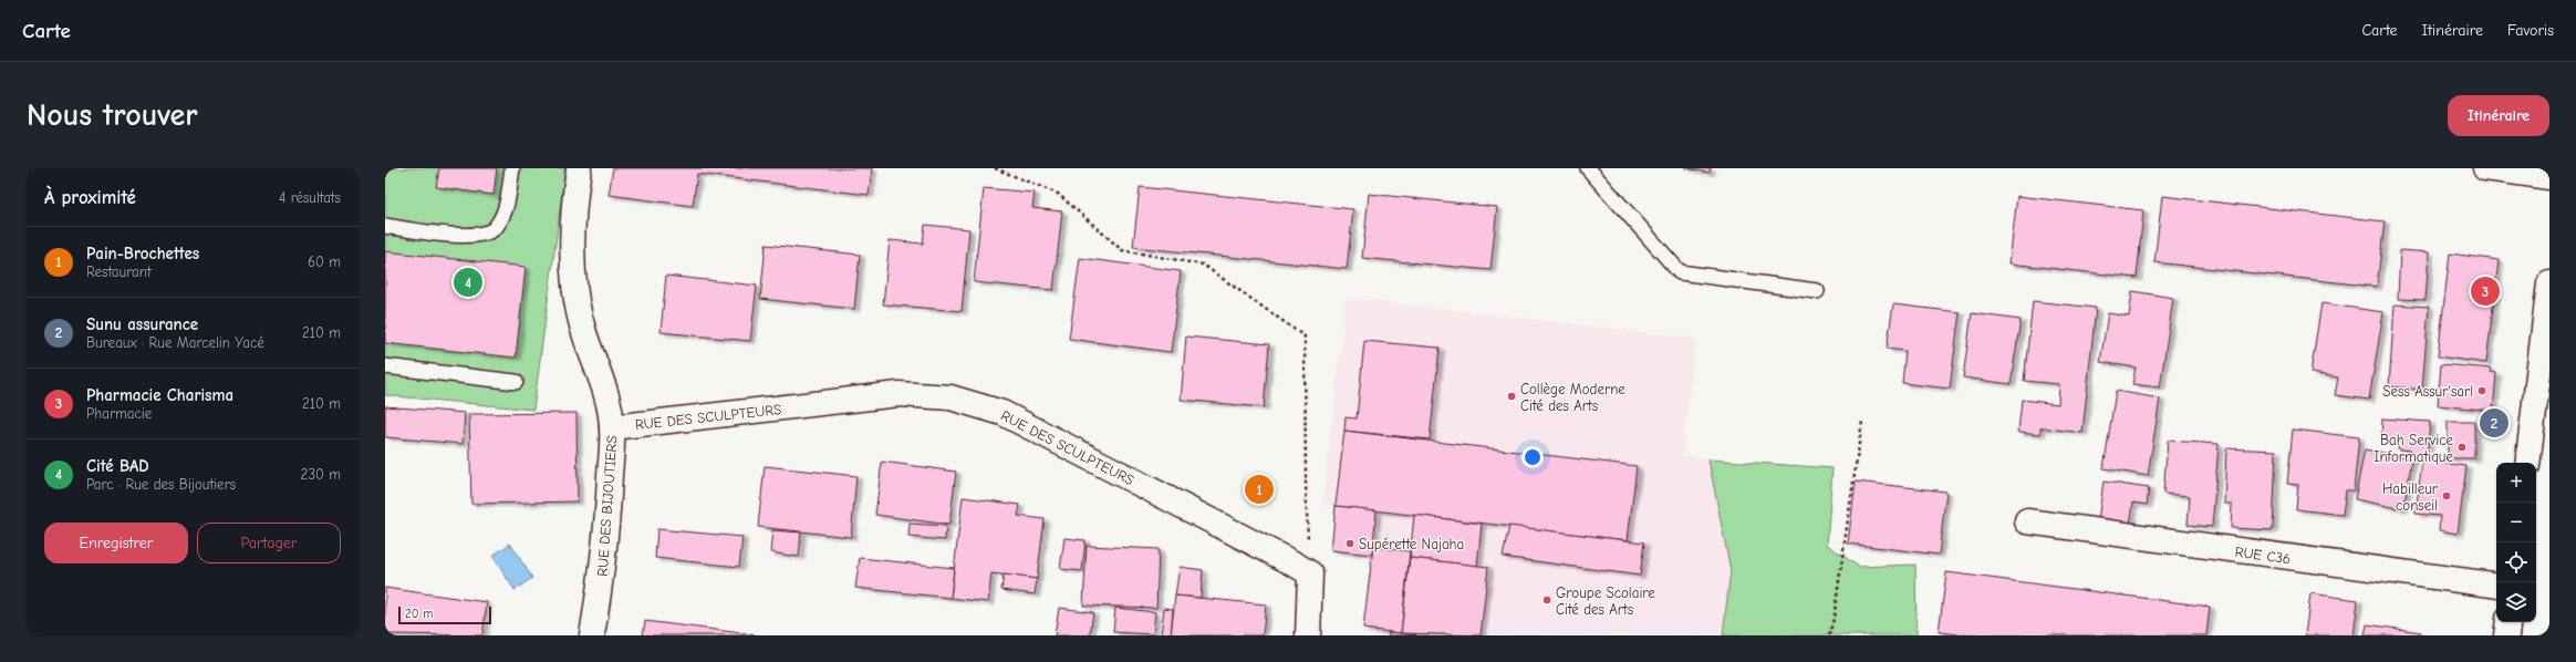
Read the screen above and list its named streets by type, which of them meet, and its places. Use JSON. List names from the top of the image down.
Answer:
{
  "streets": {
    "street": ["RUE DES SCULPTEURS", "RUE DES BIJOUTIERS", "RUE C36"]
  },
  "crossings": [
    ["RUE DES SCULPTEURS", "RUE DES BIJOUTIERS"]
  ],
  "places": [
    "Sess Assur'sarl",
    "Collège Moderne Cité des Arts",
    "Bah Service Informatique",
    "Habilleur conseil",
    "Supérette Najaha",
    "Groupe Scolaire Cité des Arts"
  ],
  "scale_bar": "20 m",
  "page": {
    "header": "Carte",
    "nav": ["Carte", "Itinéraire", "Favoris"],
    "buttons": [
      "Itinéraire",
      ["Enregistrer", "Partager"]
    ],
    "title": "Nous trouver",
    "heading": ["À proximité", "4 résultats"],
    "list": [
      {
        "mark": "1",
        "name": "Pain-Brochettes",
        "note": "Restaurant",
        "value": "60 m"
      },
      {
        "mark": "2",
        "name": "Sunu assurance",
        "note": "Bureaux · Rue Marcelin Yacé",
        "value": "210 m"
      },
      {
        "mark": "3",
        "name": "Pharmacie Charisma",
        "note": "Pharmacie",
        "value": "210 m"
      },
      {
        "mark": "4",
        "name": "Cité BAD",
        "note": "Parc · Rue des Bijoutiers",
        "value": "230 m"
      }
    ],
    "pins": [
      "4",
      "3",
      "2",
      "1"
    ],
    "map_buttons": ["+", "−"],
    "scale": "20 m"
  }
}
